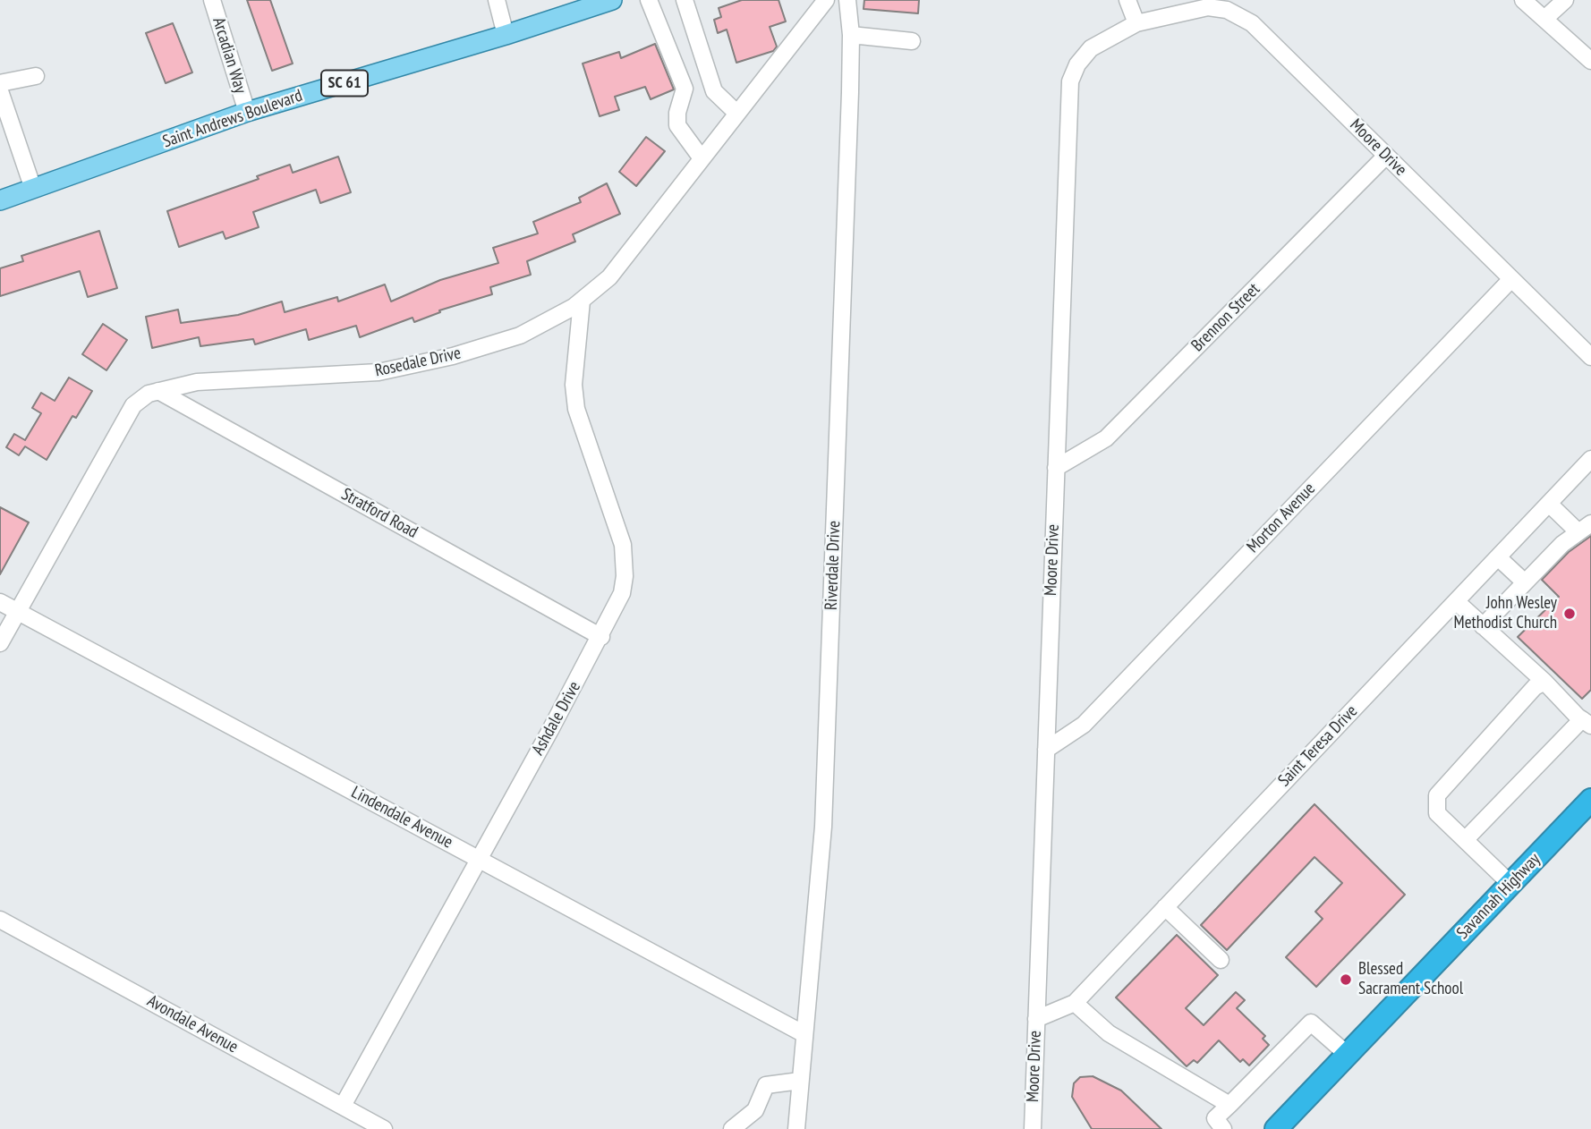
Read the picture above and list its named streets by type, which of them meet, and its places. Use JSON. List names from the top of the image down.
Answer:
{
  "streets": {
    "highway": ["Savannah Highway"],
    "main road": ["SC 61", "Saint Andrews Boulevard"],
    "street": [
      "Arcadian Way",
      "Moore Drive",
      "Brennon Street",
      "Rosedale Drive",
      "Stratford Road",
      "Morton Avenue",
      "Riverdale Drive",
      "Ashdale Drive",
      "Saint Teresa Drive",
      "Lindendale Avenue",
      "Avondale Avenue"
    ]
  },
  "crossings": [
    ["Arcadian Way", "Saint Andrews Boulevard"],
    ["Moore Drive", "Brennon Street"],
    ["Moore Drive", "Morton Avenue"],
    ["Moore Drive", "Saint Teresa Drive"],
    ["Rosedale Drive", "Stratford Road"],
    ["Rosedale Drive", "Ashdale Drive"],
    ["Rosedale Drive", "Lindendale Avenue"],
    ["Stratford Road", "Ashdale Drive"],
    ["Riverdale Drive", "Lindendale Avenue"],
    ["Ashdale Drive", "Lindendale Avenue"],
    ["Ashdale Drive", "Avondale Avenue"]
  ],
  "places": ["John Wesley Methodist Church", "Blessed Sacrament School"]
}
